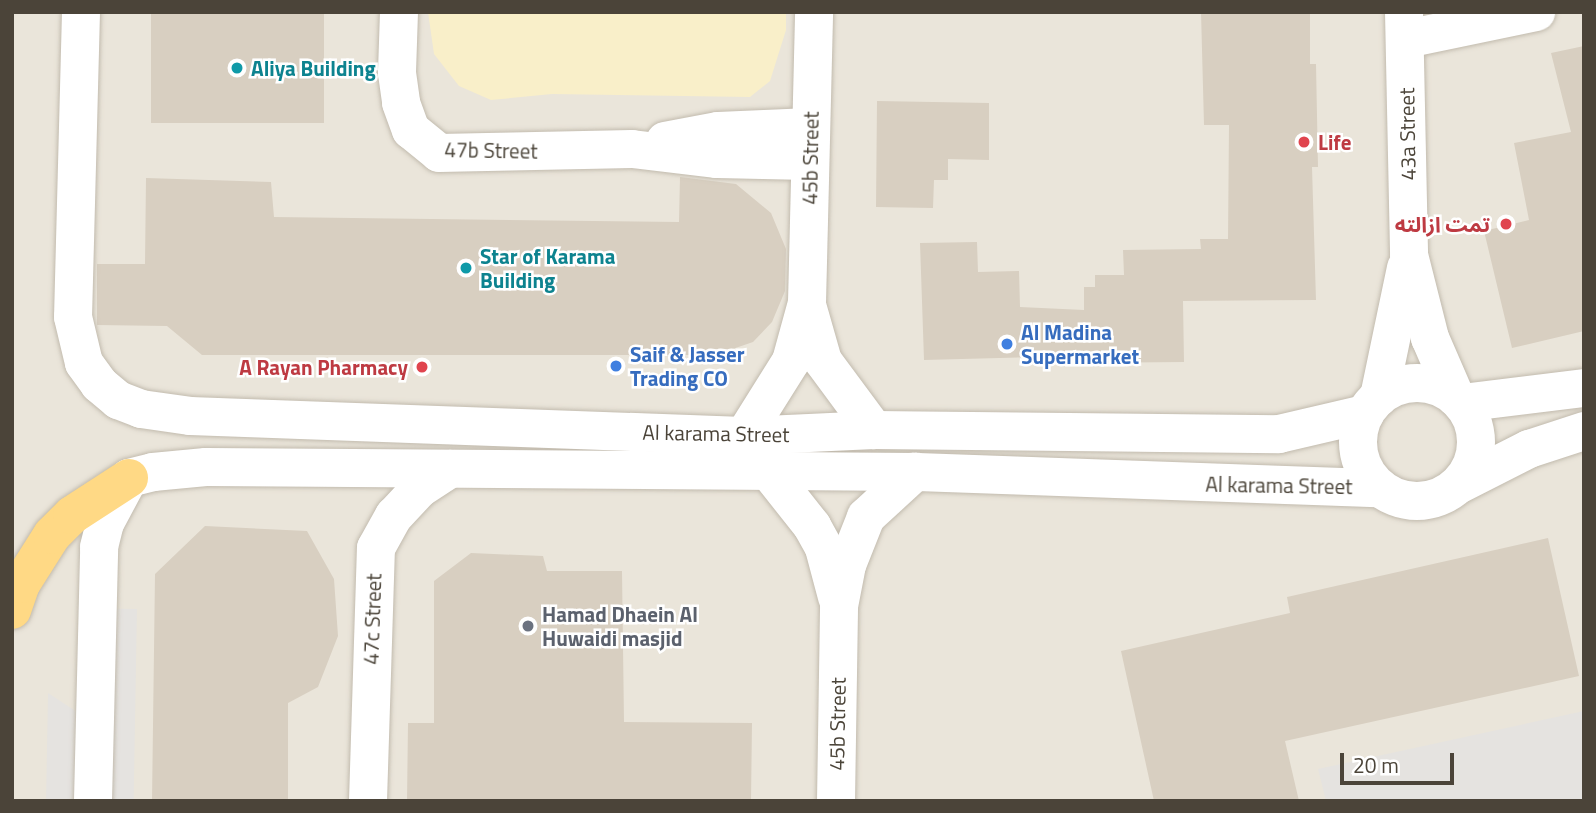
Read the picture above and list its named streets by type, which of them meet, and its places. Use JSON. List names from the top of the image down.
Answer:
{
  "streets": {
    "street": [
      "43a Street",
      "47b Street",
      "45b Street",
      "Al karama Street",
      "47c Street"
    ]
  },
  "crossings": [
    ["43a Street", "Al karama Street"],
    ["47b Street", "45b Street"],
    ["45b Street", "Al karama Street"],
    ["Al karama Street", "47c Street"]
  ],
  "places": [
    "Aliya Building",
    "Life",
    "تمت ازالته",
    "Star of Karama Building",
    "Al Madina Supermarket",
    "Saif & Jasser Trading CO",
    "A Rayan Pharmacy",
    "Hamad Dhaein Al Huwaidi masjid"
  ],
  "scale_bar": "20 m"
}
